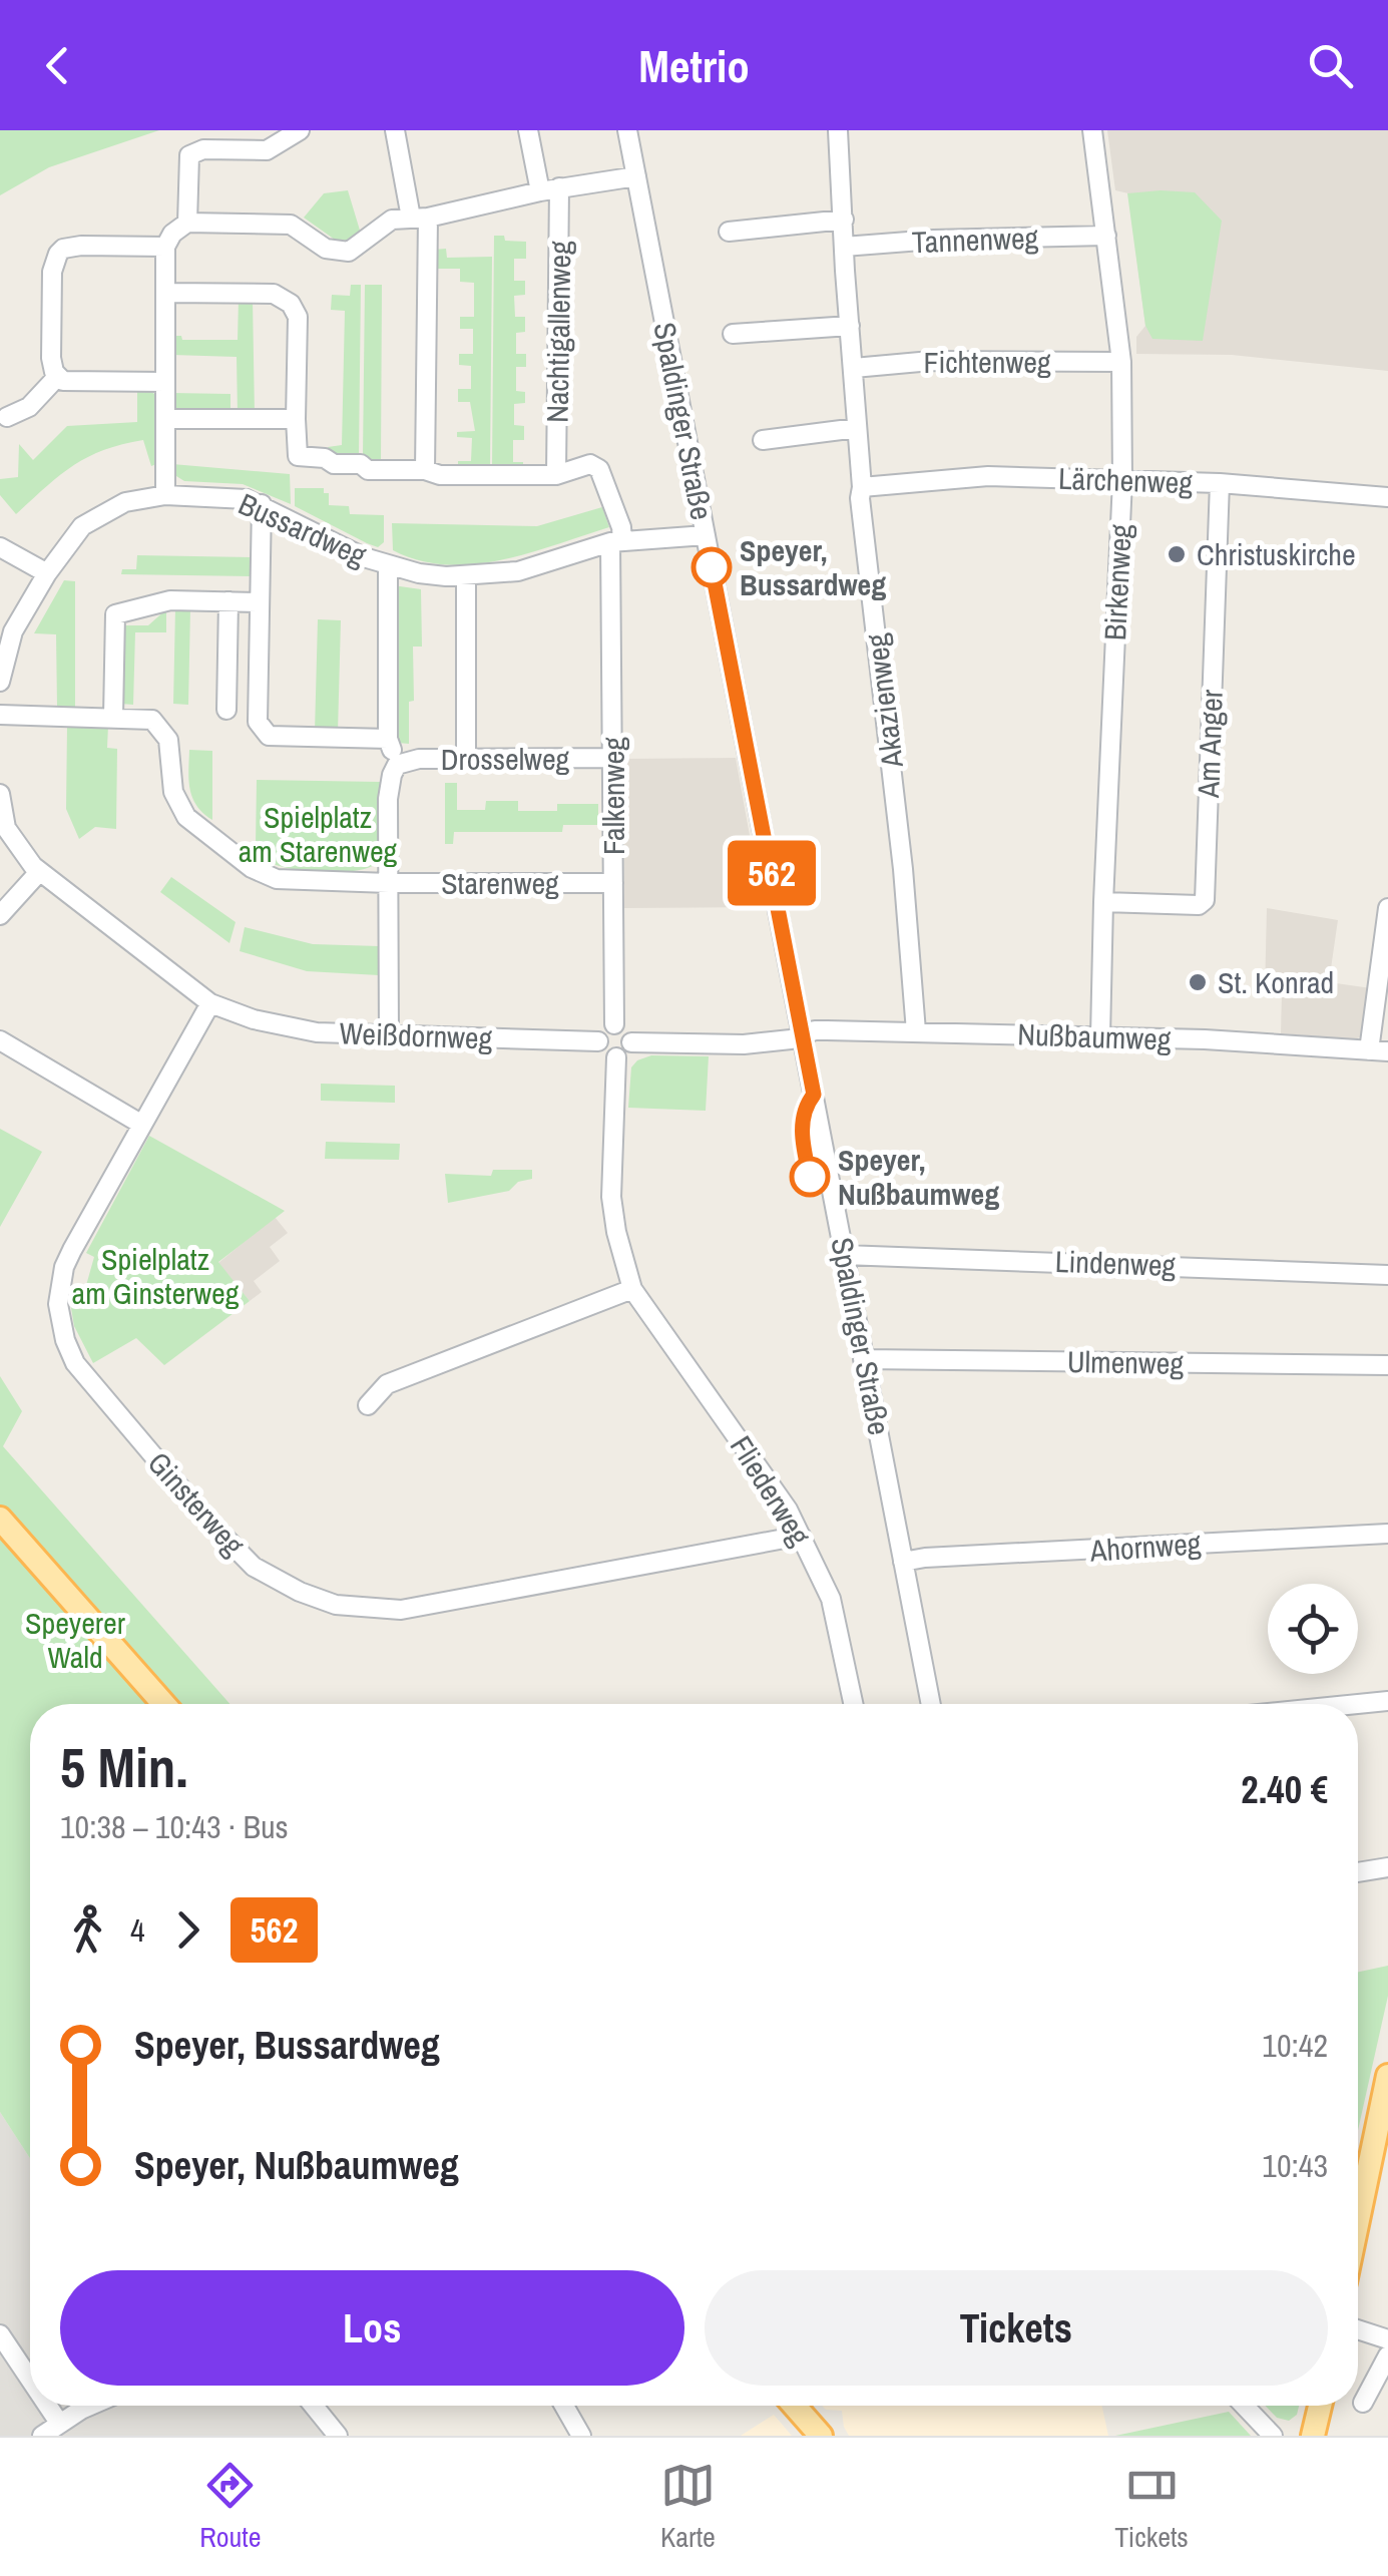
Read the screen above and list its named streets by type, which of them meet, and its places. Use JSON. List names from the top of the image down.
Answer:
{
  "streets": {
    "street": [
      "Tannenweg",
      "Nachtigallenweg",
      "Fichtenweg",
      "Spaldinger Straße",
      "Lärchenweg",
      "Bussardweg",
      "Birkenweg",
      "Akazienweg",
      "Am Anger",
      "Drosselweg",
      "Falkenweg",
      "Starenweg",
      "Weißdornweg",
      "Nußbaumweg",
      "Lindenweg",
      "Ulmenweg",
      "Fliederweg",
      "Ginsterweg",
      "Ahornweg"
    ]
  },
  "crossings": [
    ["Tannenweg", "Birkenweg"],
    ["Tannenweg", "Akazienweg"],
    ["Nachtigallenweg", "Bussardweg"],
    ["Nachtigallenweg", "Falkenweg"],
    ["Fichtenweg", "Birkenweg"],
    ["Fichtenweg", "Akazienweg"],
    ["Spaldinger Straße", "Bussardweg"],
    ["Spaldinger Straße", "Nußbaumweg"],
    ["Spaldinger Straße", "Lindenweg"],
    ["Spaldinger Straße", "Ulmenweg"],
    ["Spaldinger Straße", "Ahornweg"],
    ["Lärchenweg", "Birkenweg"],
    ["Lärchenweg", "Akazienweg"],
    ["Lärchenweg", "Am Anger"],
    ["Bussardweg", "Drosselweg"],
    ["Bussardweg", "Falkenweg"],
    ["Birkenweg", "Am Anger"],
    ["Birkenweg", "Nußbaumweg"],
    ["Akazienweg", "Nußbaumweg"],
    ["Drosselweg", "Falkenweg"],
    ["Drosselweg", "Starenweg"],
    ["Drosselweg", "Weißdornweg"],
    ["Falkenweg", "Starenweg"],
    ["Falkenweg", "Weißdornweg"],
    ["Falkenweg", "Fliederweg"],
    ["Weißdornweg", "Fliederweg"],
    ["Weißdornweg", "Ginsterweg"],
    ["Fliederweg", "Ginsterweg"]
  ],
  "parks": ["Spielplatz am Starenweg", "Spielplatz am Ginsterweg", "Speyerer Wald"],
  "places": [
    "Christuskirche",
    "Speyer, Bussardweg",
    "St. Konrad",
    "Speyer, Nußbaumweg"
  ],
  "lines": ["bus line 562"],
  "page": {
    "header": "Metrio",
    "on_map": "562",
    "heading": ["5 Min.", "10:38 – 10:43 · Bus", "2.40 €"],
    "legs": ["4", "562"],
    "list": [
      {
        "name": "Speyer, Bussardweg",
        "value": "10:42"
      },
      {
        "name": "Speyer, Nußbaumweg",
        "value": "10:43"
      }
    ],
    "buttons": ["Los", "Tickets"],
    "tabs": ["Route", "Karte", "Tickets"]
  }
}
